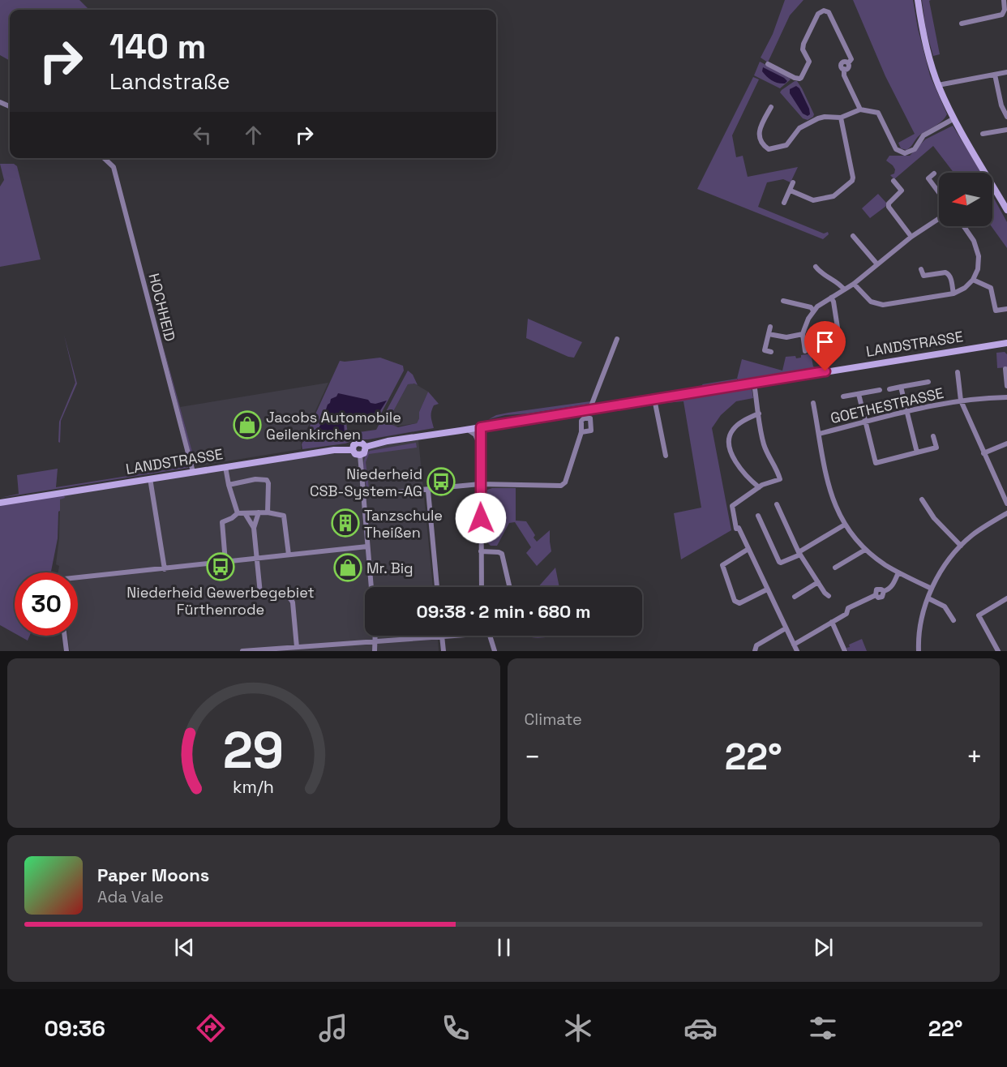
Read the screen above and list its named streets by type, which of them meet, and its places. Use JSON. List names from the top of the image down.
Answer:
{
  "streets": {
    "street": ["HOCHHEID", "LANDSTRASSE", "GOETHESTRASSE"]
  },
  "crossings": [
    ["HOCHHEID", "LANDSTRASSE"]
  ],
  "places": {
    "shop": ["Jacobs Automobile Geilenkirchen", "Mr. Big"],
    "bus stop": ["Niederheid CSB-System-AG", "Niederheid Gewerbegebiet Fürthenrode"],
    "building": ["Tanzschule Theißen"]
  },
  "north": "left",
  "page": {
    "turn": ["140 m", "Landstraße"],
    "limit": "30",
    "trip": "09:38 · 2 min · 680 m",
    "tile": "Climate",
    "heat": ["−", "22°", "+"],
    "song": ["Paper Moons", "Ada Vale"],
    "tabs": ["09:36", "22°"],
    "gauge": ["29", "km/h"]
  }
}
